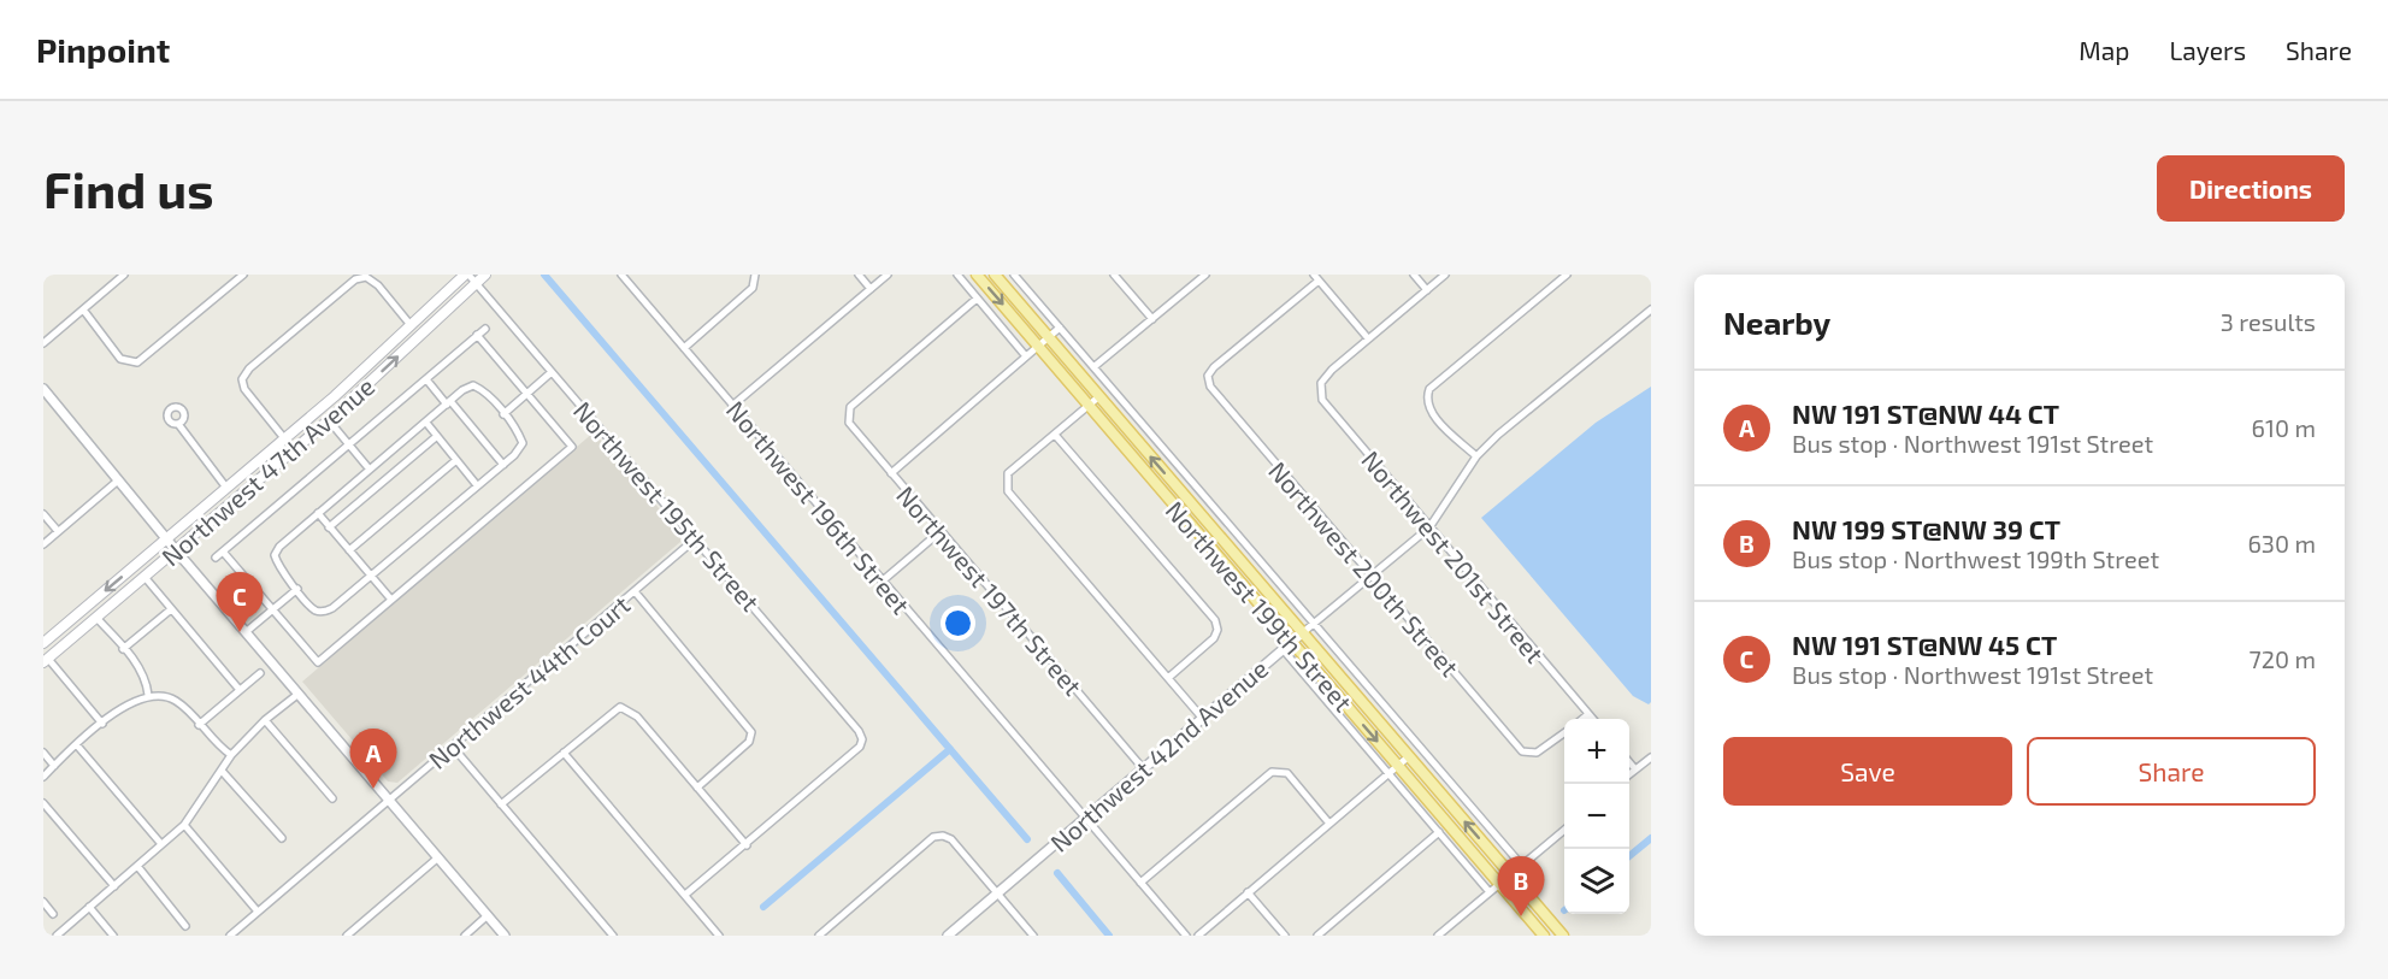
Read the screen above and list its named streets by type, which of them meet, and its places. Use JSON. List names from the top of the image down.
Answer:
{
  "streets": {
    "main road": ["Northwest 47th Avenue", "Northwest 199th Street"],
    "street": [
      "Northwest 195th Street",
      "Northwest 196th Street",
      "Northwest 201st Street",
      "Northwest 200th Street",
      "Northwest 197th Street",
      "Northwest 44th Court",
      "Northwest 42nd Avenue"
    ]
  },
  "crossings": [
    ["Northwest 47th Avenue", "Northwest 195th Street"],
    ["Northwest 195th Street", "Northwest 44th Court"],
    ["Northwest 196th Street", "Northwest 42nd Avenue"],
    ["Northwest 201st Street", "Northwest 42nd Avenue"],
    ["Northwest 200th Street", "Northwest 42nd Avenue"],
    ["Northwest 197th Street", "Northwest 42nd Avenue"],
    ["Northwest 199th Street", "Northwest 42nd Avenue"]
  ],
  "page": {
    "header": "Pinpoint",
    "nav": ["Map", "Layers", "Share"],
    "buttons": [
      "Directions",
      ["Save", "Share"]
    ],
    "title": "Find us",
    "heading": ["Nearby", "3 results"],
    "list": [
      {
        "mark": "A",
        "name": "NW 191 ST@NW 44 CT",
        "note": "Bus stop · Northwest 191st Street",
        "value": "610 m"
      },
      {
        "mark": "B",
        "name": "NW 199 ST@NW 39 CT",
        "note": "Bus stop · Northwest 199th Street",
        "value": "630 m"
      },
      {
        "mark": "C",
        "name": "NW 191 ST@NW 45 CT",
        "note": "Bus stop · Northwest 191st Street",
        "value": "720 m"
      }
    ],
    "pins": ["C", "A", "B"],
    "map_buttons": ["+", "−"]
  }
}
